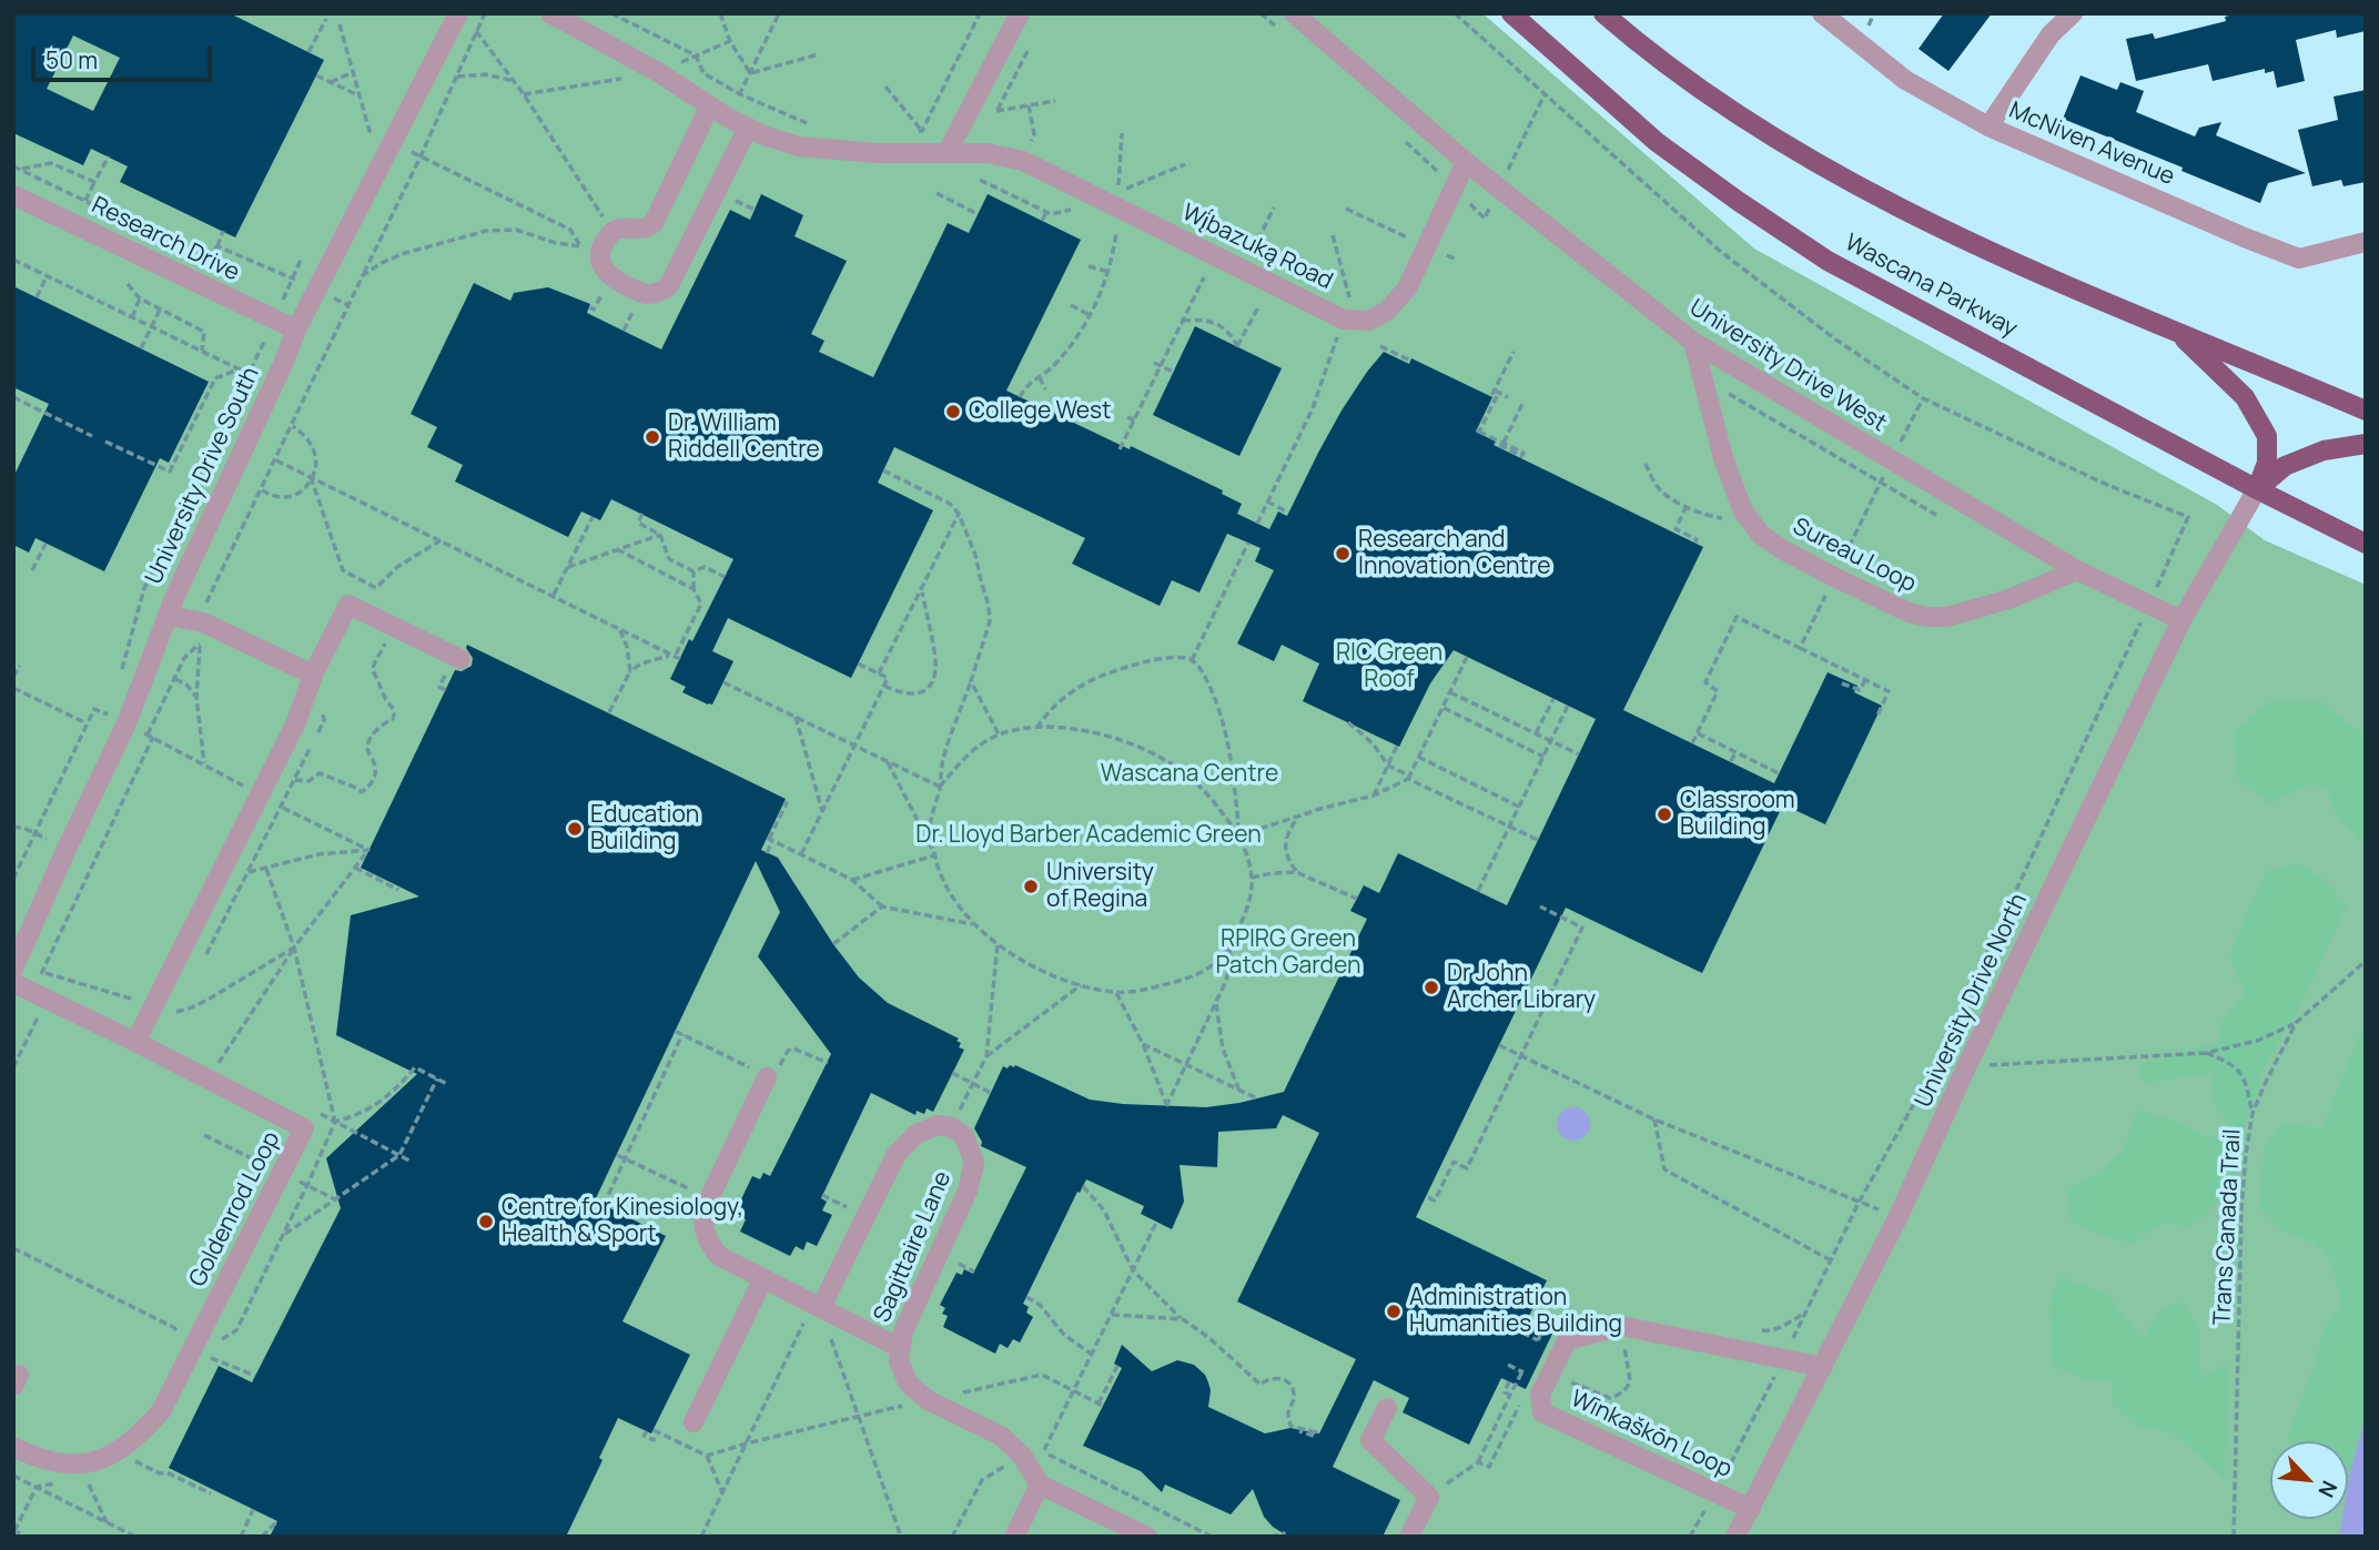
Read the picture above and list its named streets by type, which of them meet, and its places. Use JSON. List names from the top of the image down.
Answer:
{
  "streets": {
    "main road": ["Wascana Parkway"],
    "street": [
      "McNiven Avenue",
      "Research Drive",
      "Wį́bazuką Road",
      "University Drive West",
      "University Drive South",
      "Sureau Loop",
      "University Drive North",
      "Goldenrod Loop",
      "Sagittaire Lane",
      "Wīnkaškōn Loop"
    ],
    "path": ["Trans Canada Trail"]
  },
  "crossings": [
    ["Research Drive", "University Drive South"],
    ["Wį́bazuką Road", "University Drive West"],
    ["Wascana Parkway", "University Drive North"],
    ["University Drive West", "Sureau Loop"],
    ["University Drive West", "University Drive North"],
    ["University Drive North", "Wīnkaškōn Loop"]
  ],
  "parks": [
    "RIC Green Roof",
    "Wascana Centre",
    "Dr. Lloyd Barber Academic Green",
    "RPIRG Green Patch Garden"
  ],
  "places": [
    "College West",
    "Dr. William Riddell Centre",
    "Research and Innovation Centre",
    "Classroom Building",
    "Education Building",
    "University of Regina",
    "Dr John Archer Library",
    "Centre for Kinesiology, Health & Sport",
    "Administration Humanities Building"
  ],
  "scale_bar": "50 m",
  "north": "bottom right"
}
